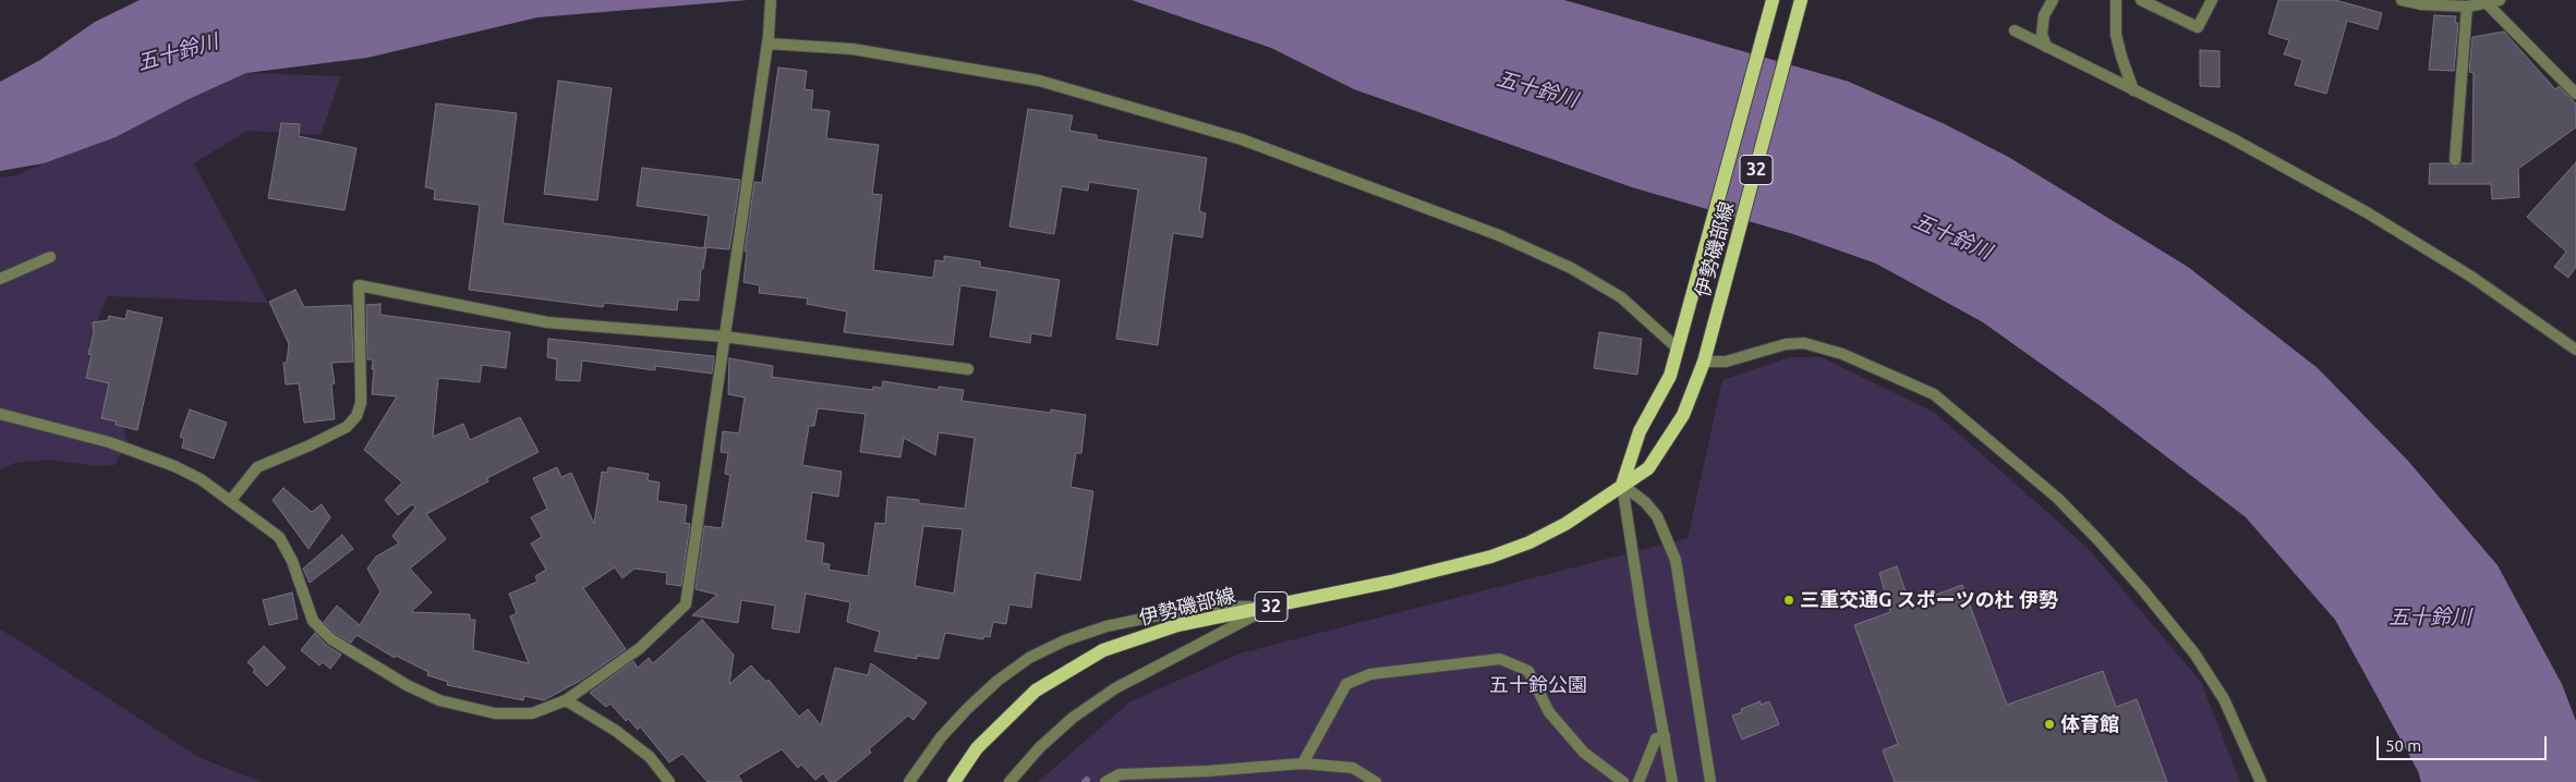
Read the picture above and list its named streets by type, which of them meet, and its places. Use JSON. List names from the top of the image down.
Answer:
{
  "streets": {
    "main road": ["32", "伊勢磯部線"]
  },
  "water": ["五十鈴川"],
  "parks": ["五十鈴公園"],
  "places": ["三重交通G スポーツの杜 伊勢", "体育館"],
  "scale_bar": "50 m"
}
